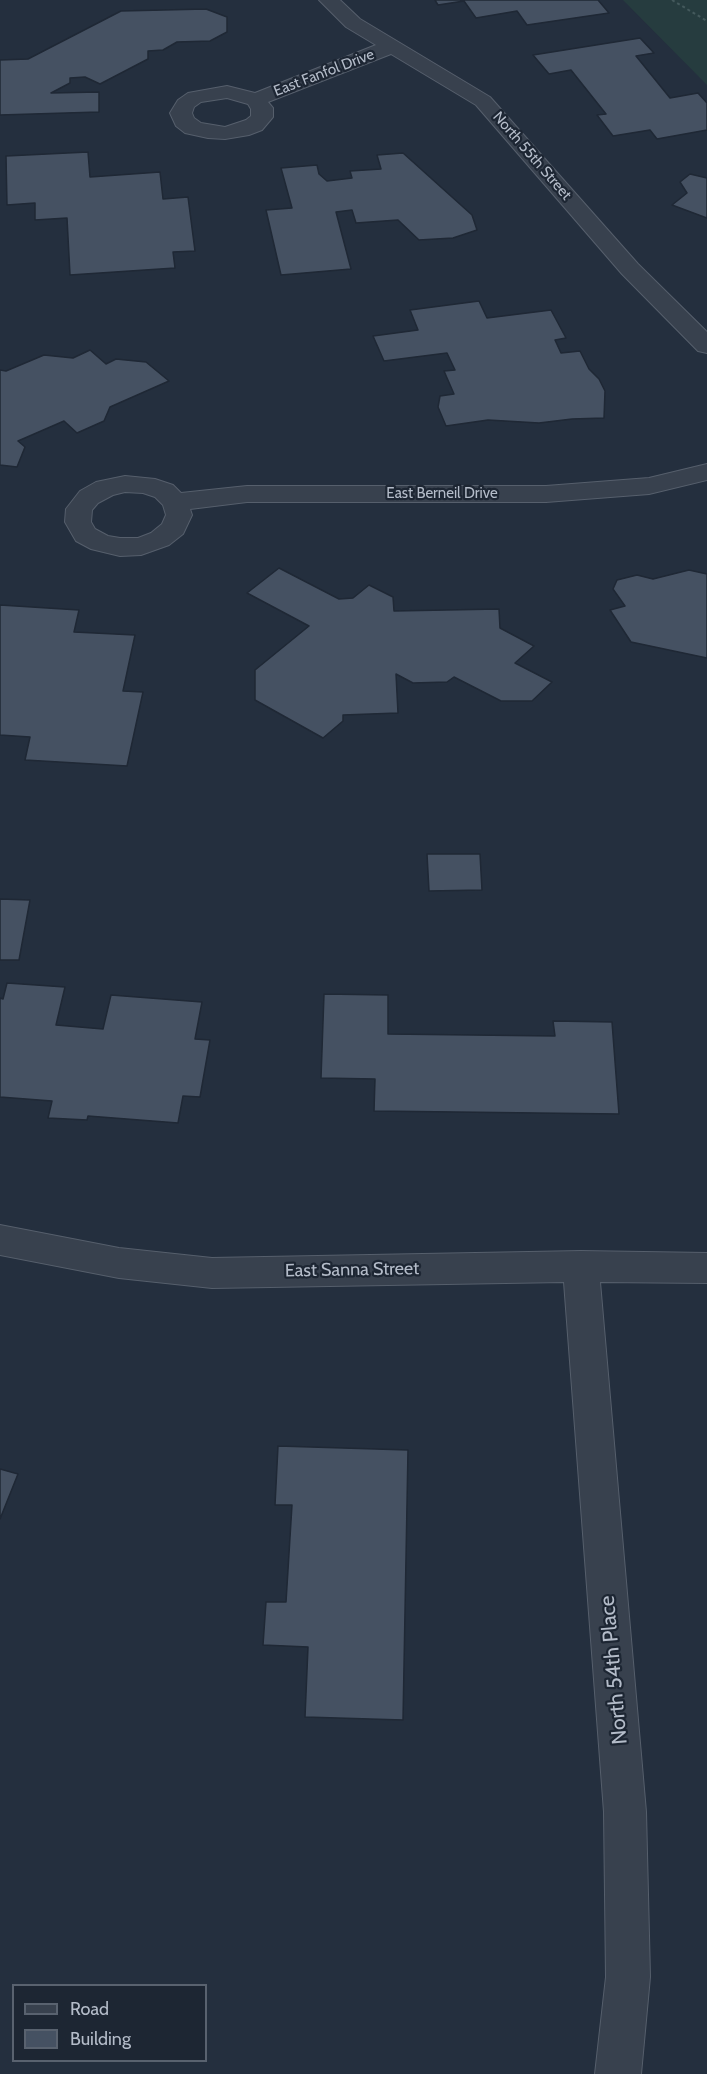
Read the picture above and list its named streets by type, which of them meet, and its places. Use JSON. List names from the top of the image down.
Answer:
{
  "streets": {
    "street": [
      "East Fanfol Drive",
      "North 55th Street",
      "East Berneil Drive",
      "East Sanna Street",
      "North 54th Place"
    ]
  },
  "crossings": [
    ["East Fanfol Drive", "North 55th Street"],
    ["East Sanna Street", "North 54th Place"]
  ],
  "legend": ["Road", "Building"]
}
